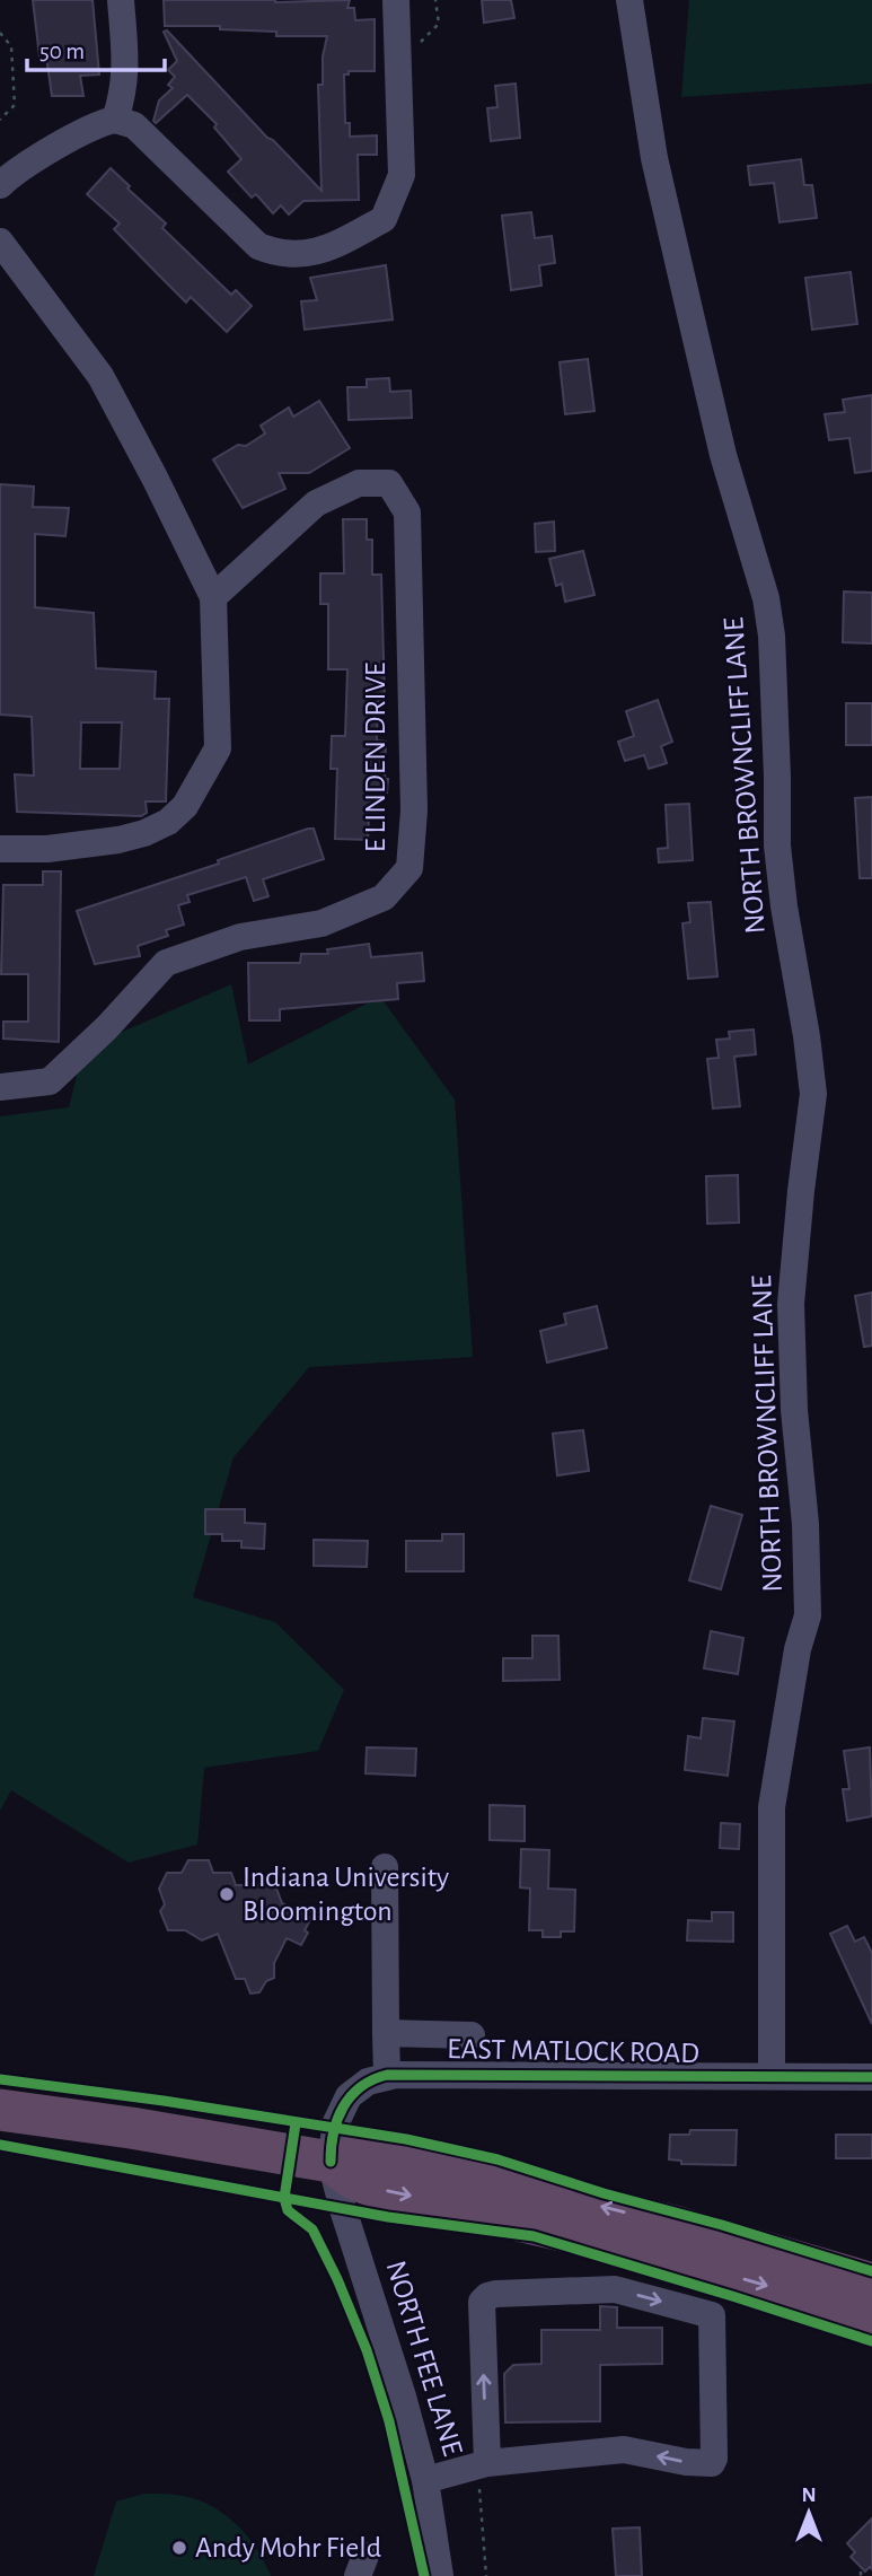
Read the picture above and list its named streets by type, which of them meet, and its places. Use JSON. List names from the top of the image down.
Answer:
{
  "streets": {
    "street": [
      "E LINDEN DRIVE",
      "NORTH BROWNCLIFF LANE",
      "EAST MATLOCK ROAD",
      "NORTH FEE LANE"
    ]
  },
  "crossings": [
    ["NORTH BROWNCLIFF LANE", "EAST MATLOCK ROAD"],
    ["EAST MATLOCK ROAD", "NORTH FEE LANE"]
  ],
  "places": ["Indiana University Bloomington", "Andy Mohr Field"],
  "scale_bar": "50 m",
  "north": "top"
}
